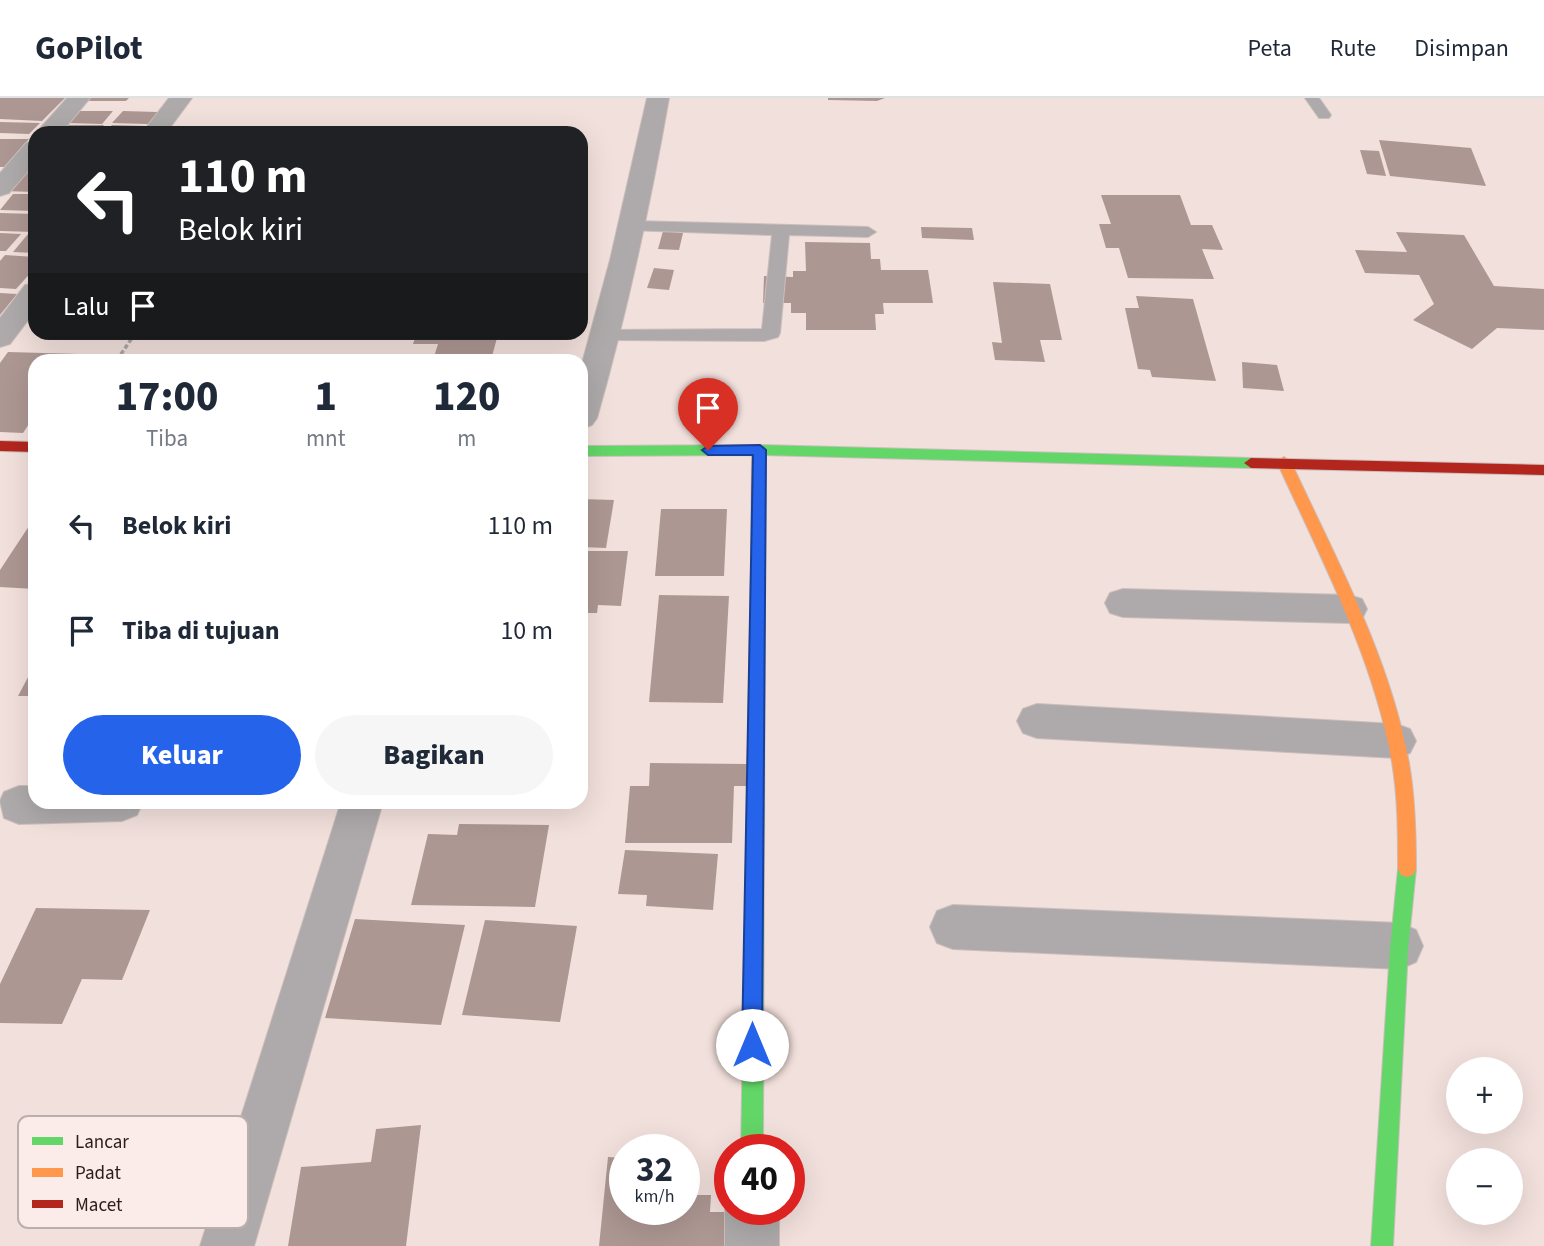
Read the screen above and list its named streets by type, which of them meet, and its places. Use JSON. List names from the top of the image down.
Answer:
{
  "legend": ["Lancar", "Padat", "Macet"],
  "page": {
    "header": "GoPilot",
    "nav": ["Peta", "Rute", "Disimpan"],
    "turn": ["110 m", "Belok kiri"],
    "then": "Lalu",
    "eta": [
      "17:00",
      "Tiba",
      "1",
      "mnt",
      "120",
      "m"
    ],
    "list": [
      {
        "name": "Belok kiri",
        "value": "110 m"
      },
      {
        "name": "Tiba di tujuan",
        "value": "10 m"
      }
    ],
    "buttons": ["Keluar", "Bagikan"],
    "map_buttons": ["+", "−"],
    "speed": "32 km/h",
    "limit": "40"
  }
}
